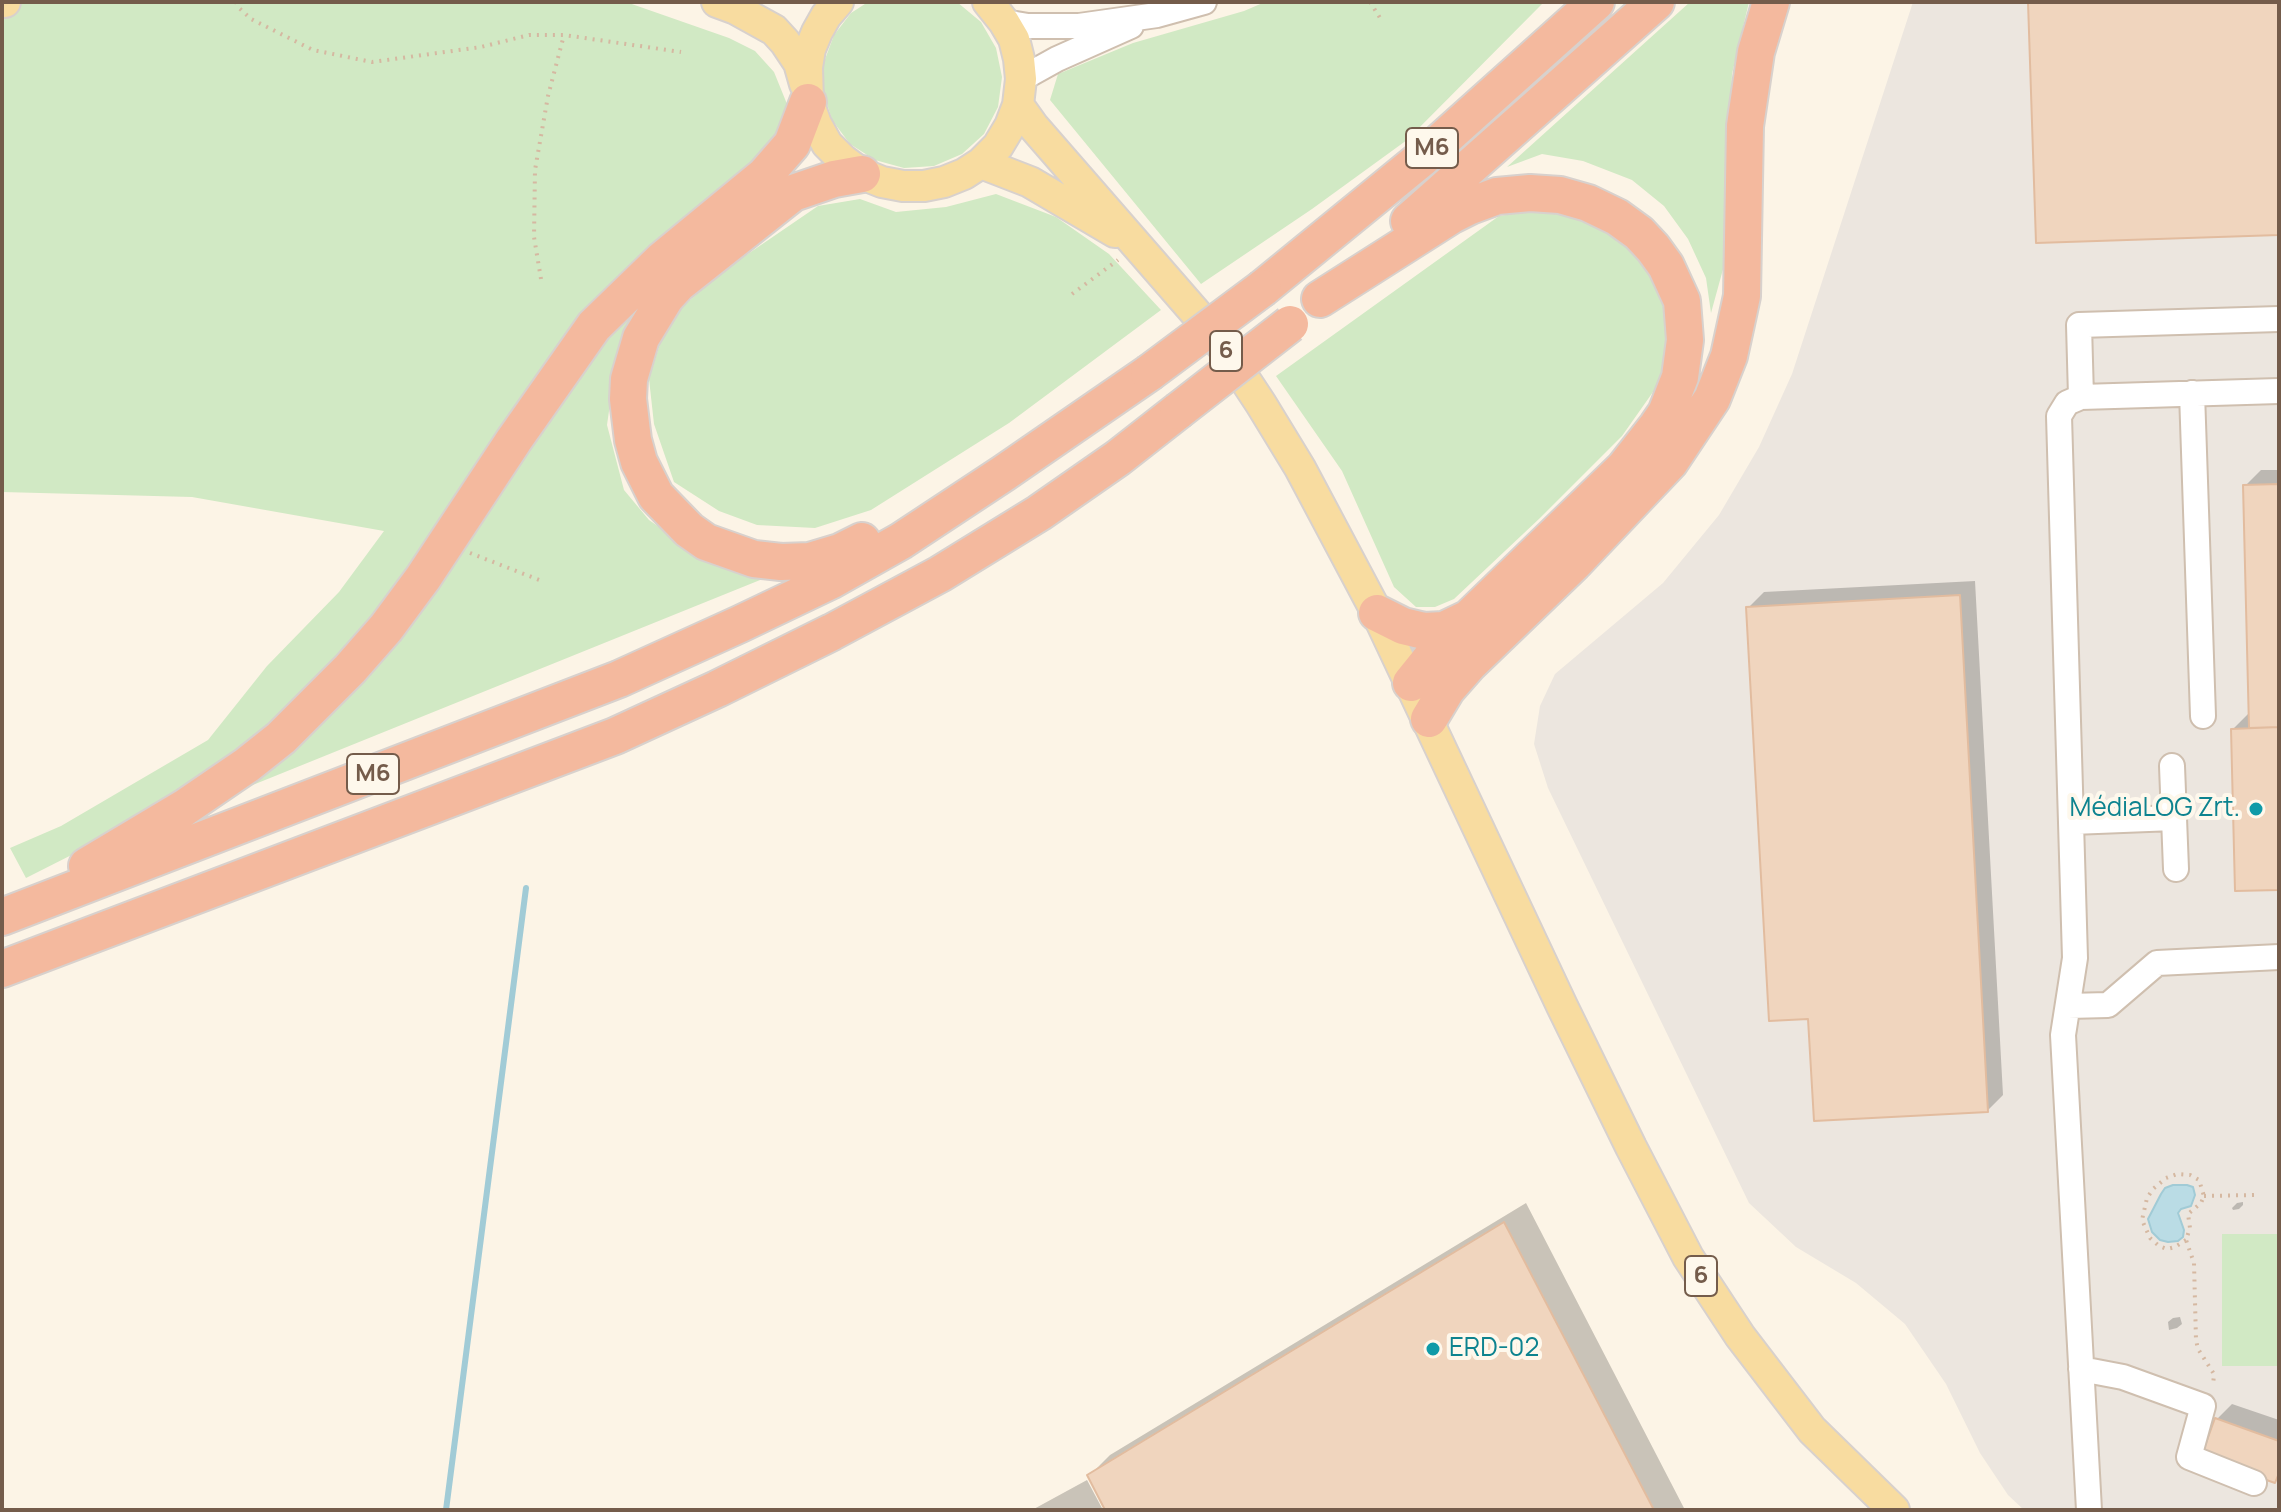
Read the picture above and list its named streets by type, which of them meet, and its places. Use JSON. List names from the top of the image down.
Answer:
{
  "streets": {
    "highway": ["M6"],
    "main road": ["6"]
  },
  "places": ["MédiaLOG Zrt.", "ERD-02"]
}
